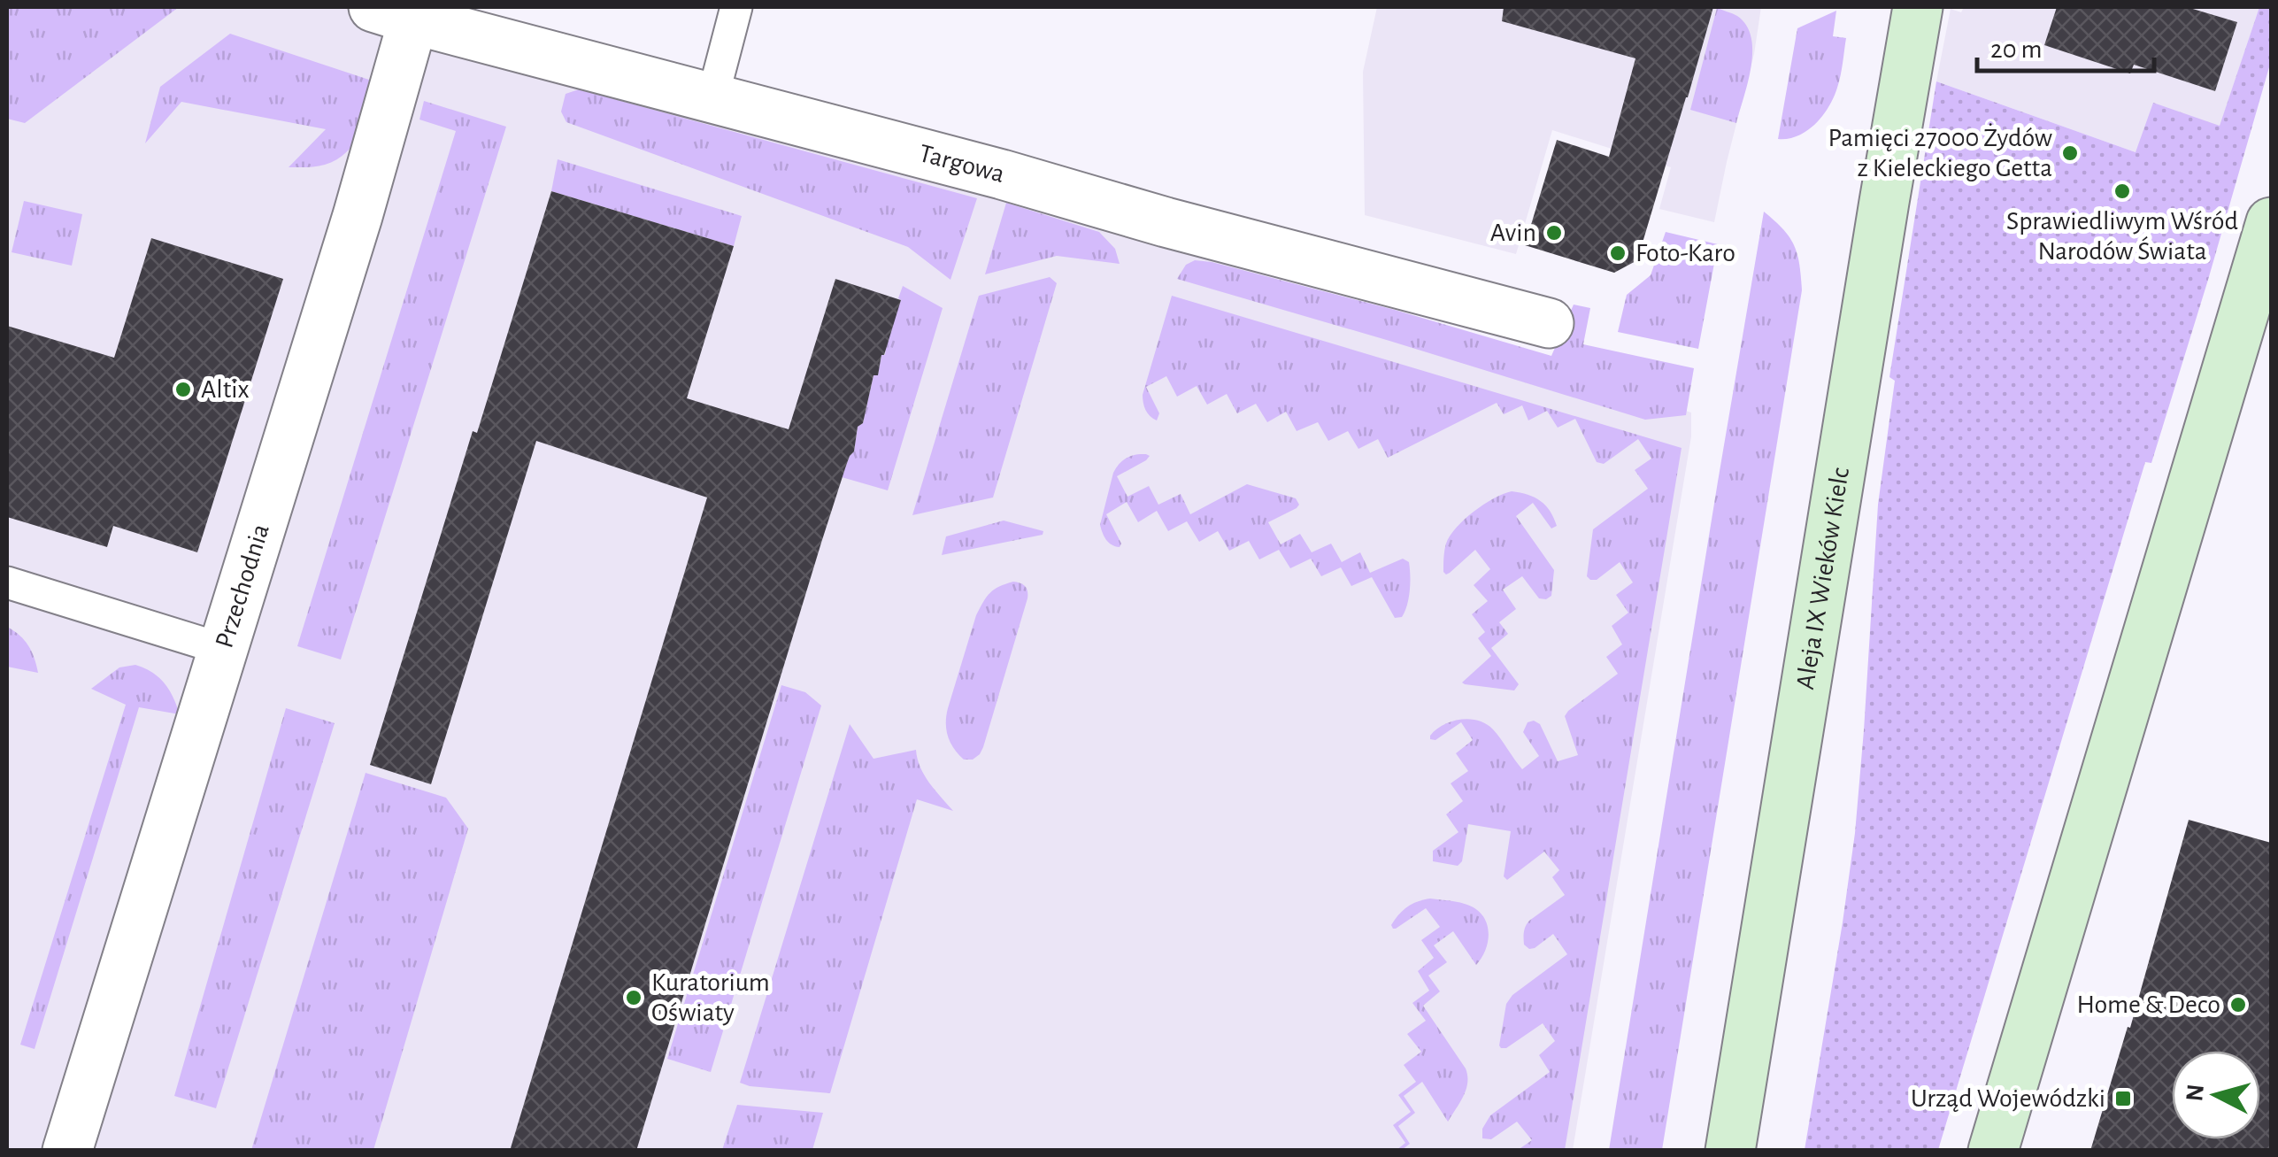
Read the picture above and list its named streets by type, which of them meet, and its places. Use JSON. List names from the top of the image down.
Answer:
{
  "streets": {
    "main road": ["Aleja IX Wieków Kielc"],
    "street": ["Targowa", "Przechodnia"]
  },
  "crossings": [
    ["Targowa", "Przechodnia"]
  ],
  "places": {
    "other": [
      "Pamięci 27000 Żydów z Kieleckiego Getta",
      "Sprawiedliwym Wśród Narodów Świata",
      "Avin",
      "Foto-Karo",
      "Altix",
      "Kuratorium Oświaty",
      "Home & Deco"
    ],
    "transit": ["Urząd Wojewódzki"]
  },
  "scale_bar": "20 m",
  "north": "left"
}
